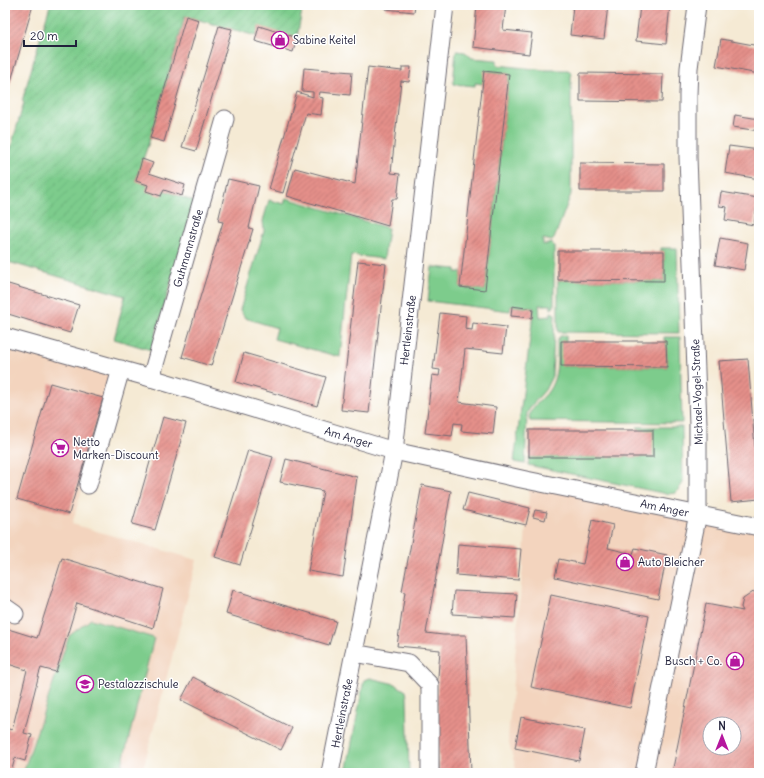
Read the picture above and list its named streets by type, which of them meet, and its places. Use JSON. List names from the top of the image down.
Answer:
{
  "streets": {
    "street": [
      "Guhmannstraße",
      "Hertleinstraße",
      "Michael-Vogel-Straße",
      "Am Anger"
    ]
  },
  "crossings": [
    ["Guhmannstraße", "Am Anger"],
    ["Hertleinstraße", "Am Anger"],
    ["Michael-Vogel-Straße", "Am Anger"]
  ],
  "places": {
    "shop": ["Sabine Keitel", "Auto Bleicher", "Busch + Co."],
    "supermarket": ["Netto Marken-Discount"],
    "school or university": ["Pestalozzischule"]
  },
  "scale_bar": "20 m",
  "north": "top"
}
